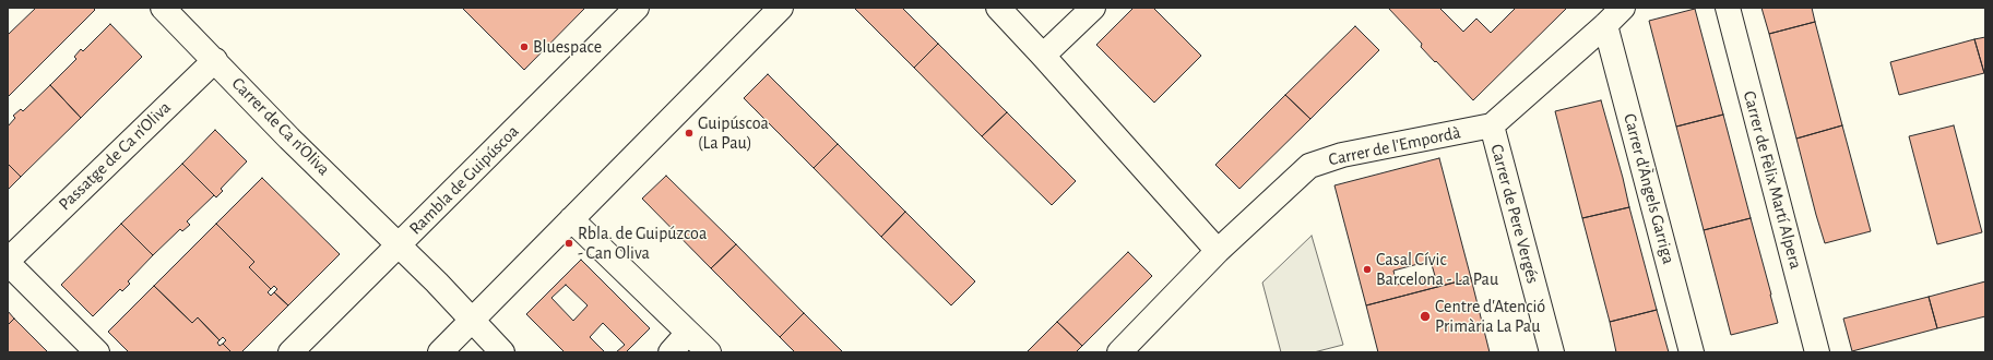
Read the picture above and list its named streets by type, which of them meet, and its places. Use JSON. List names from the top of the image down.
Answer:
{
  "streets": {
    "street": [
      "Carrer de Ca n'Oliva",
      "Carrer de l'Empordà",
      "Passatge de Ca n'Oliva",
      "Rambla de Guipúscoa",
      "Carrer de Fèlix Martí Alpera",
      "Carrer d'Àngels Garriga",
      "Carrer de Pere Vergés"
    ]
  },
  "crossings": [
    ["Carrer de Ca n'Oliva", "Passatge de Ca n'Oliva"],
    ["Carrer de Ca n'Oliva", "Rambla de Guipúscoa"],
    ["Carrer de l'Empordà", "Carrer de Pere Vergés"]
  ],
  "places": [
    "Bluespace",
    "Guipúscoa (La Pau)",
    "Rbla. de Guipúzcoa - Can Oliva",
    "Casal Cívic Barcelona - La Pau",
    "Centre d'Atenció Primària La Pau"
  ]
}
